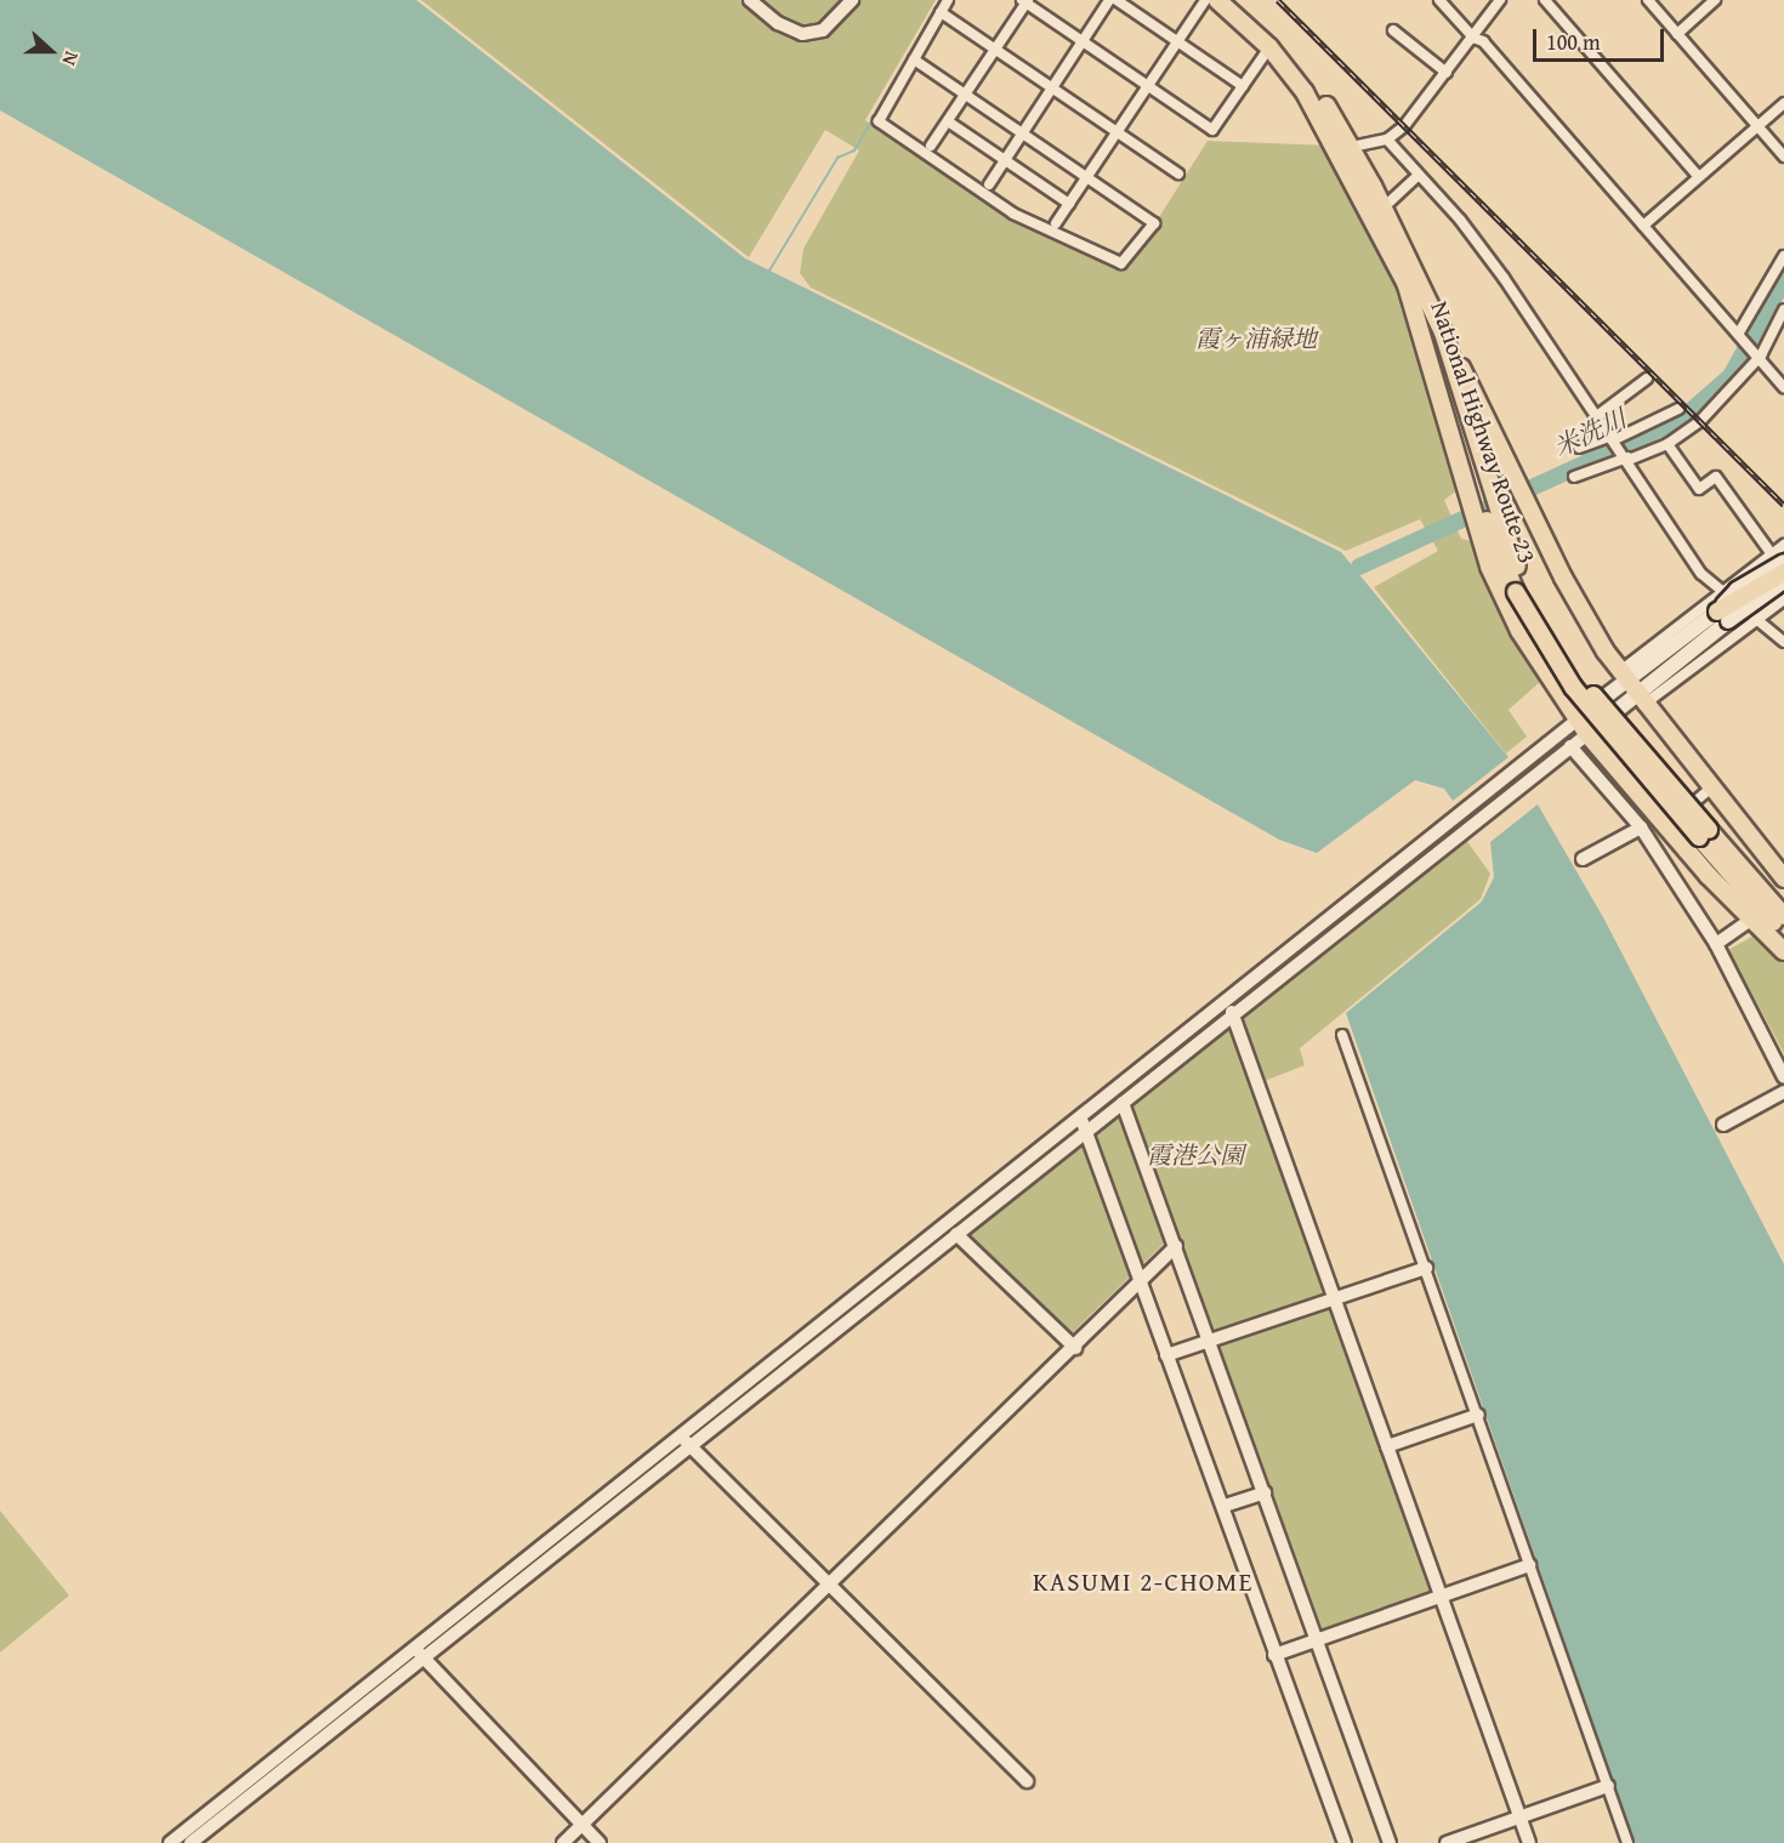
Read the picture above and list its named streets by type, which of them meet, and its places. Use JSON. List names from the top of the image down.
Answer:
{
  "streets": {
    "main road": ["National Highway Route 23"]
  },
  "districts": ["KASUMI 2-CHOME"],
  "water": ["米洗川"],
  "parks": ["霞ヶ浦緑地", "霞港公園"],
  "scale_bar": "100 m",
  "north": "right"
}
